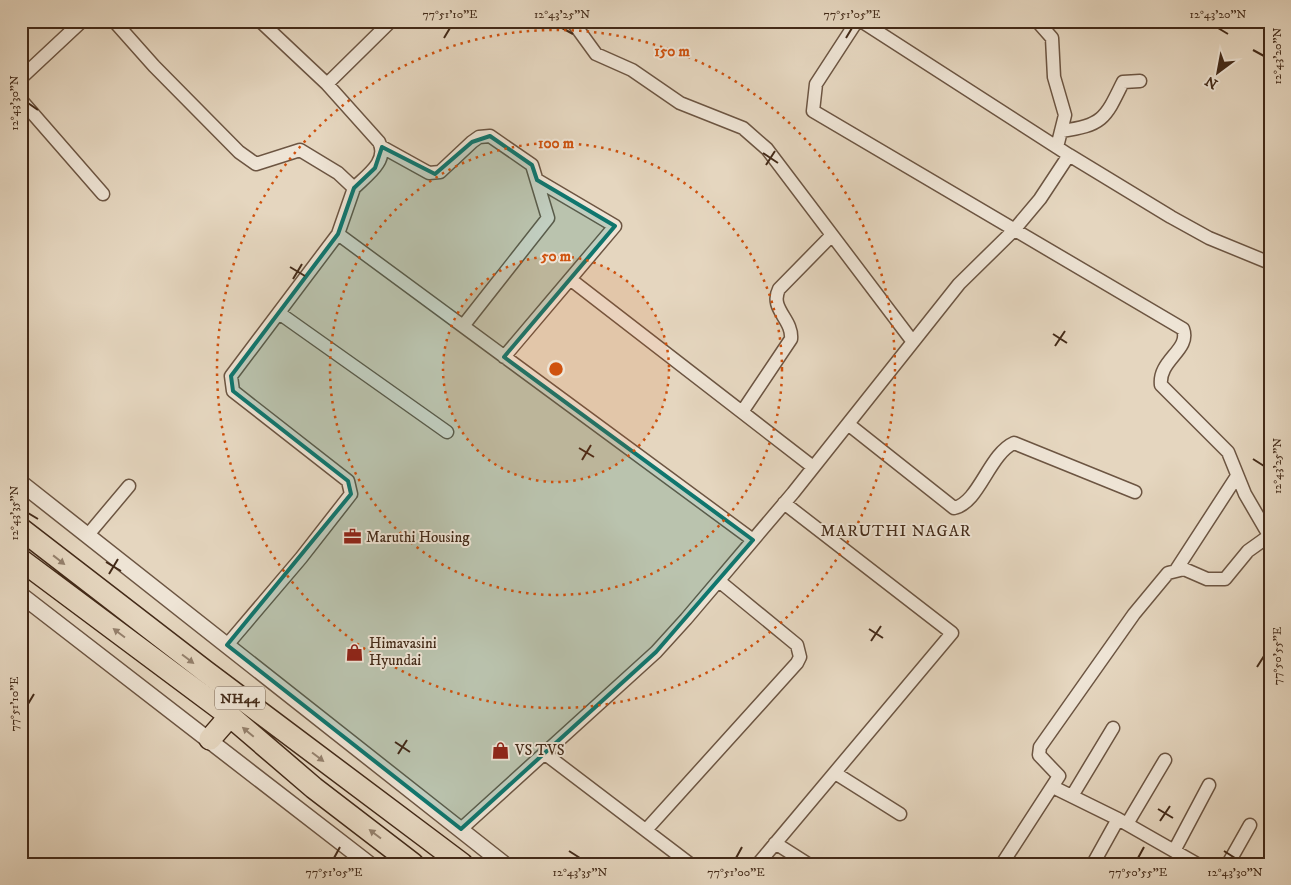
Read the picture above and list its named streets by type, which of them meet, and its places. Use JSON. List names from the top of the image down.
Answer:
{
  "streets": {
    "highway": ["NH44"]
  },
  "districts": ["MARUTHI NAGAR"],
  "places": {
    "office": ["Maruthi Housing"],
    "shop": ["Himavasini Hyundai", "VS TVS"]
  },
  "north": "bottom left",
  "coordinates": [
    "77°51'10\"E",
    "12°43'25\"N",
    "77°51'05\"E",
    "12°43'20\"N",
    "12°43'30\"N",
    "12°43'35\"N",
    "77°50'55\"E",
    "77°51'00\"E"
  ],
  "rings": ["150 m", "100 m", "50 m"]
}
